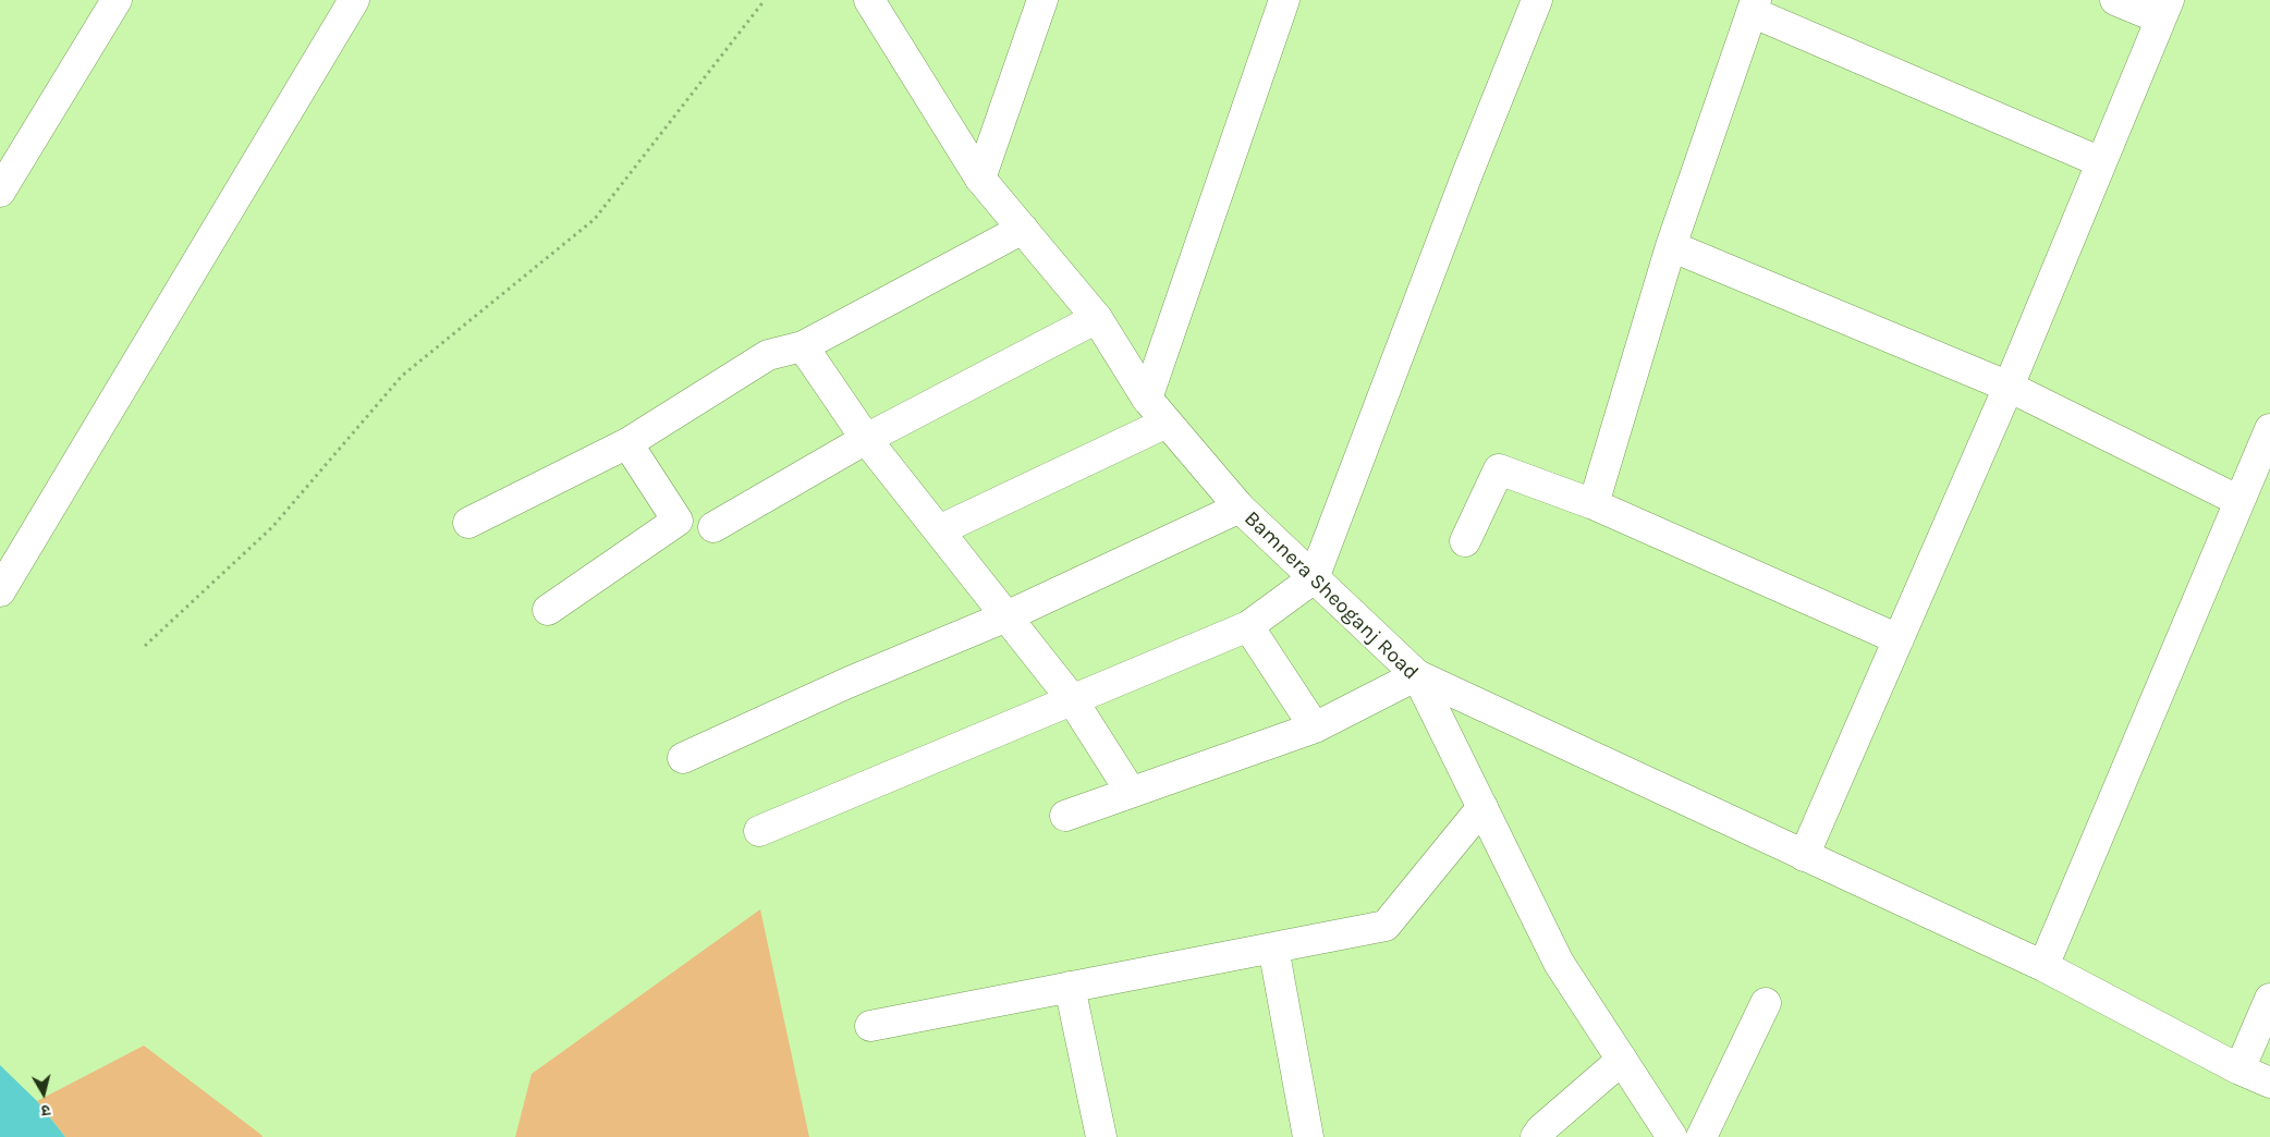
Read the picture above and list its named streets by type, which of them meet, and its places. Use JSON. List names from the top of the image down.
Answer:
{
  "streets": {
    "street": ["Bamnera Sheoganj Road"]
  },
  "north": "bottom"
}
